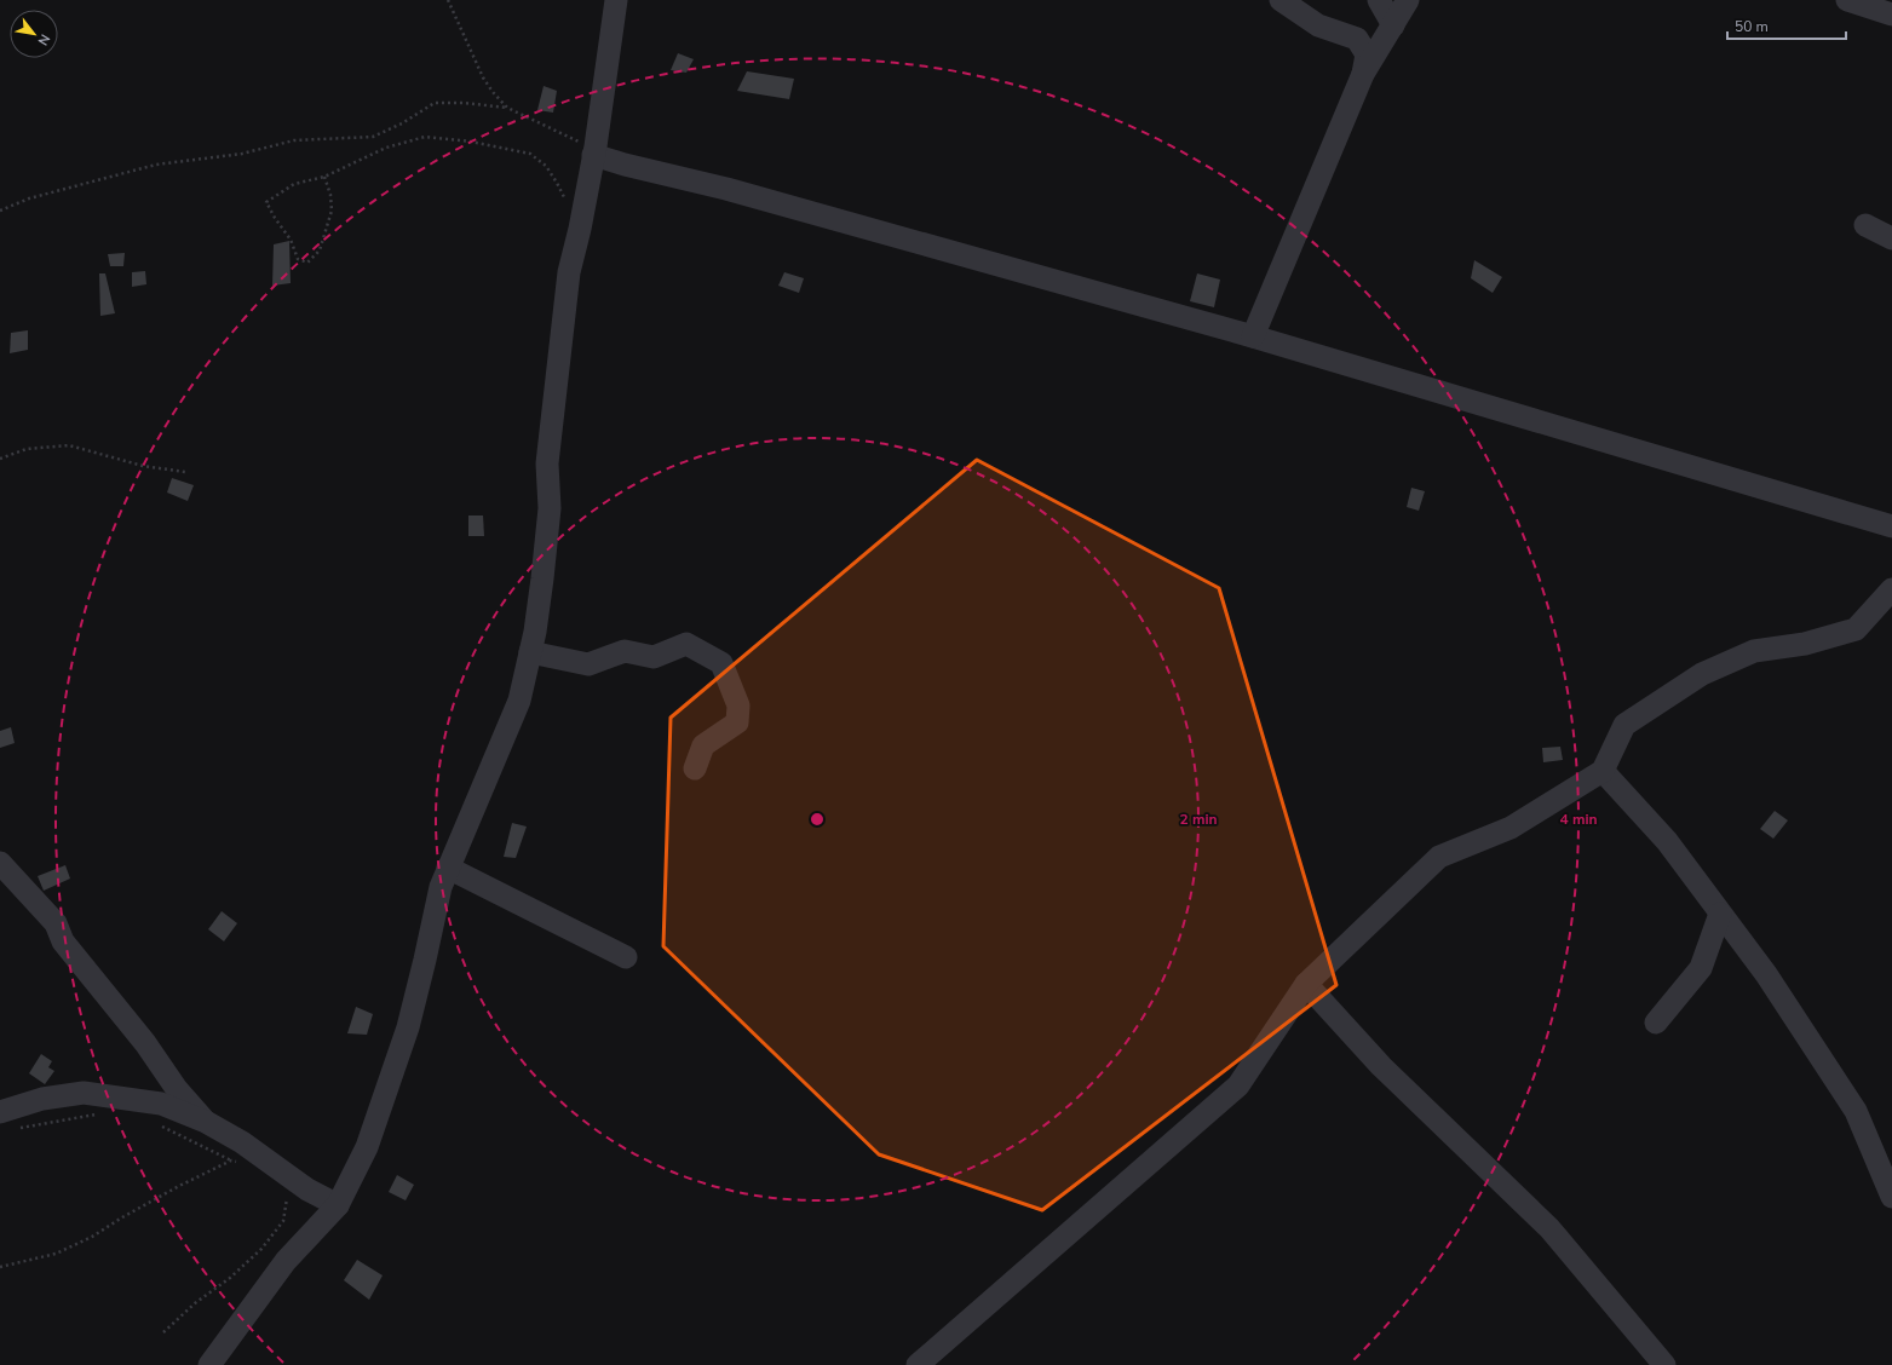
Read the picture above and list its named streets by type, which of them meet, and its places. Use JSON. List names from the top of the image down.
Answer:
{
  "scale_bar": "50 m",
  "north": "bottom right",
  "rings": ["2 min", "4 min"]
}
